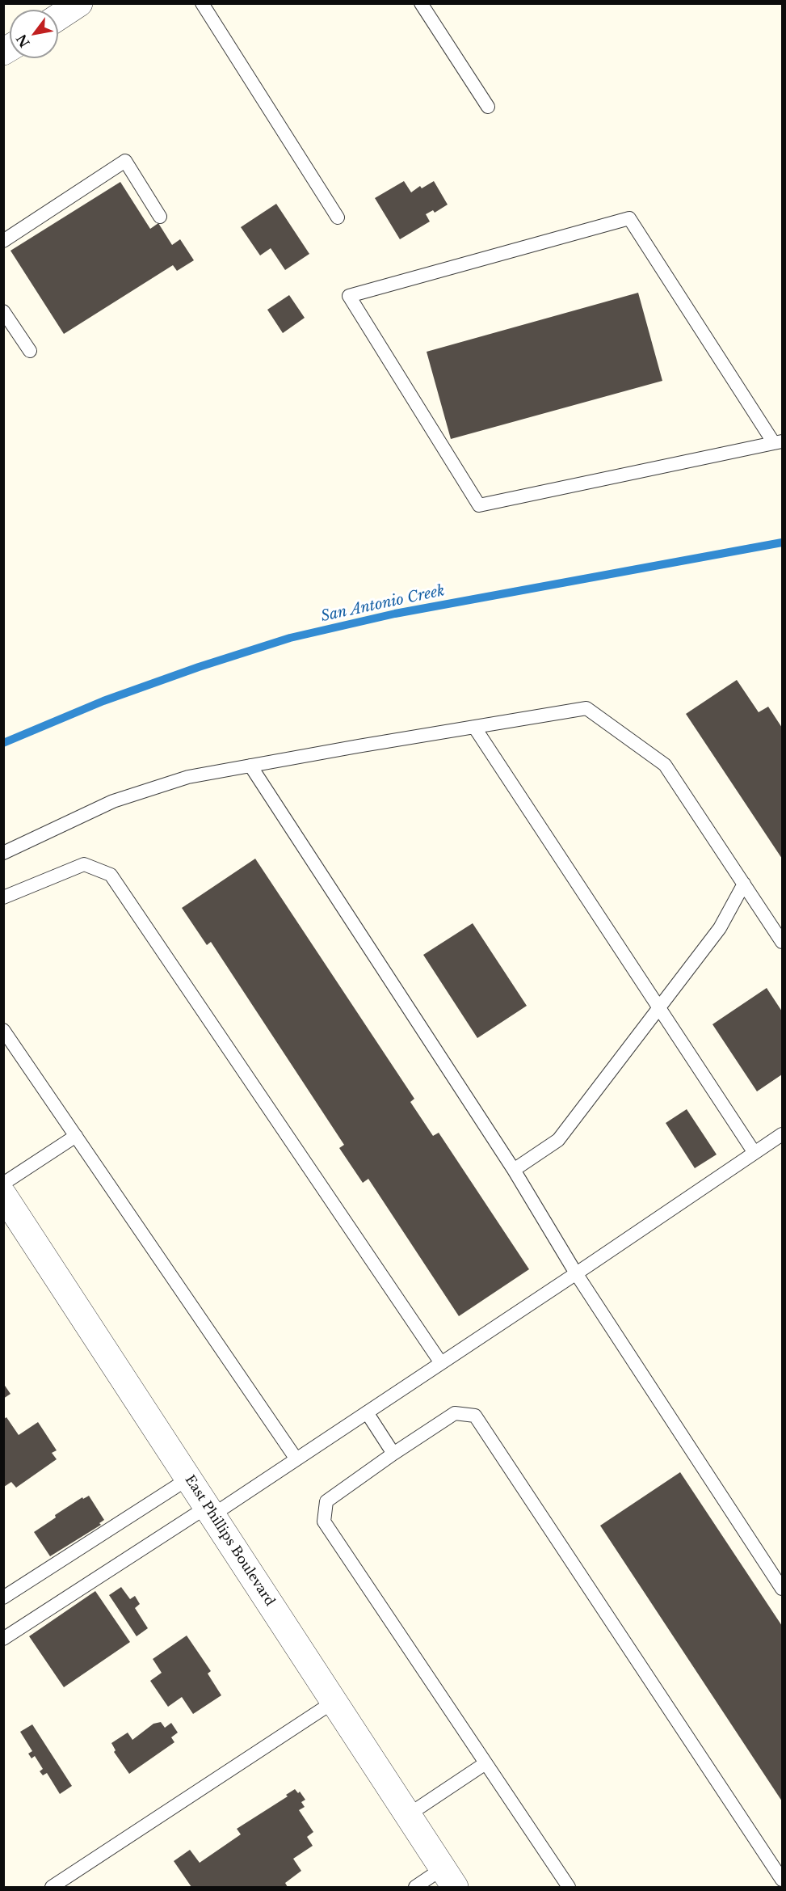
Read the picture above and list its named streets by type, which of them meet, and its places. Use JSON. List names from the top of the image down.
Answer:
{
  "streets": {
    "street": ["East Phillips Boulevard"]
  },
  "water": ["San Antonio Creek"],
  "north": "bottom left"
}
